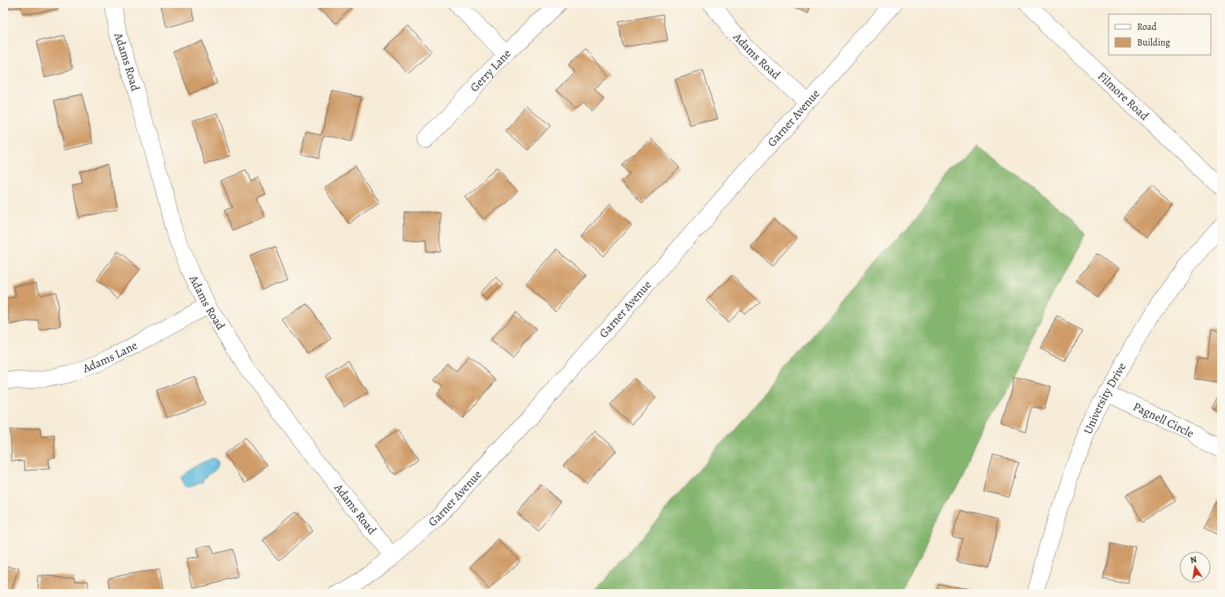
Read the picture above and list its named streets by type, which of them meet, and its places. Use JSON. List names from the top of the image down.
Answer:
{
  "streets": {
    "street": [
      "Adams Road",
      "Gerry Lane",
      "Filmore Road",
      "Garner Avenue",
      "Adams Lane",
      "University Drive",
      "Pagnell Circle"
    ]
  },
  "crossings": [
    ["Adams Road", "Garner Avenue"],
    ["Adams Road", "Adams Lane"],
    ["University Drive", "Pagnell Circle"]
  ],
  "legend": ["Road", "Building"],
  "north": "top"
}
